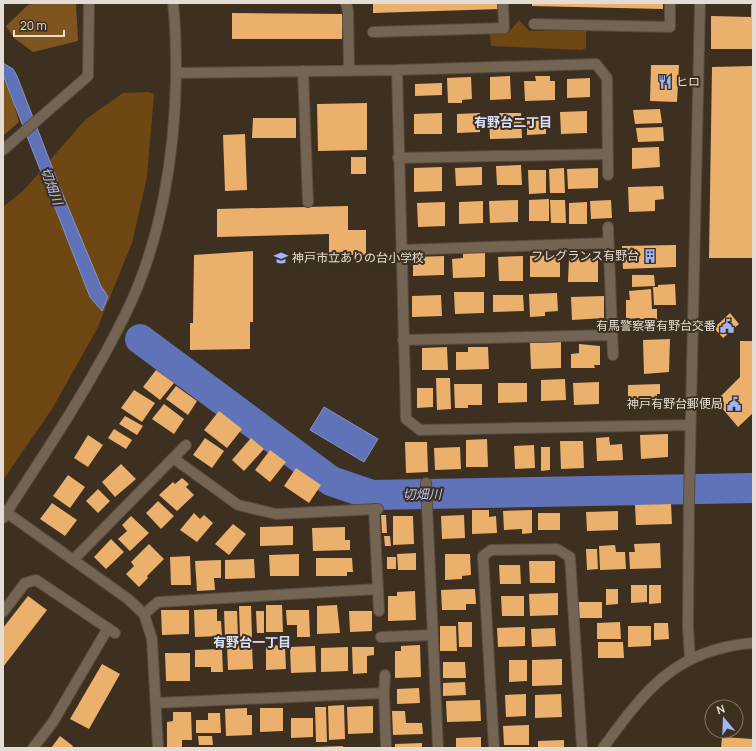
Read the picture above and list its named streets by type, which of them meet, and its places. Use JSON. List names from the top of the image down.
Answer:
{
  "districts": ["有野台二丁目", "有野台一丁目"],
  "water": ["切畑川"],
  "places": {
    "restaurant": ["ヒロ"],
    "building": ["フレグランス有野台"],
    "school or university": ["神戸市立ありの台小学校"],
    "public building": ["有馬警察署有野台交番", "神戸有野台郵便局"]
  },
  "scale_bar": "20 m",
  "north": "top"
}
